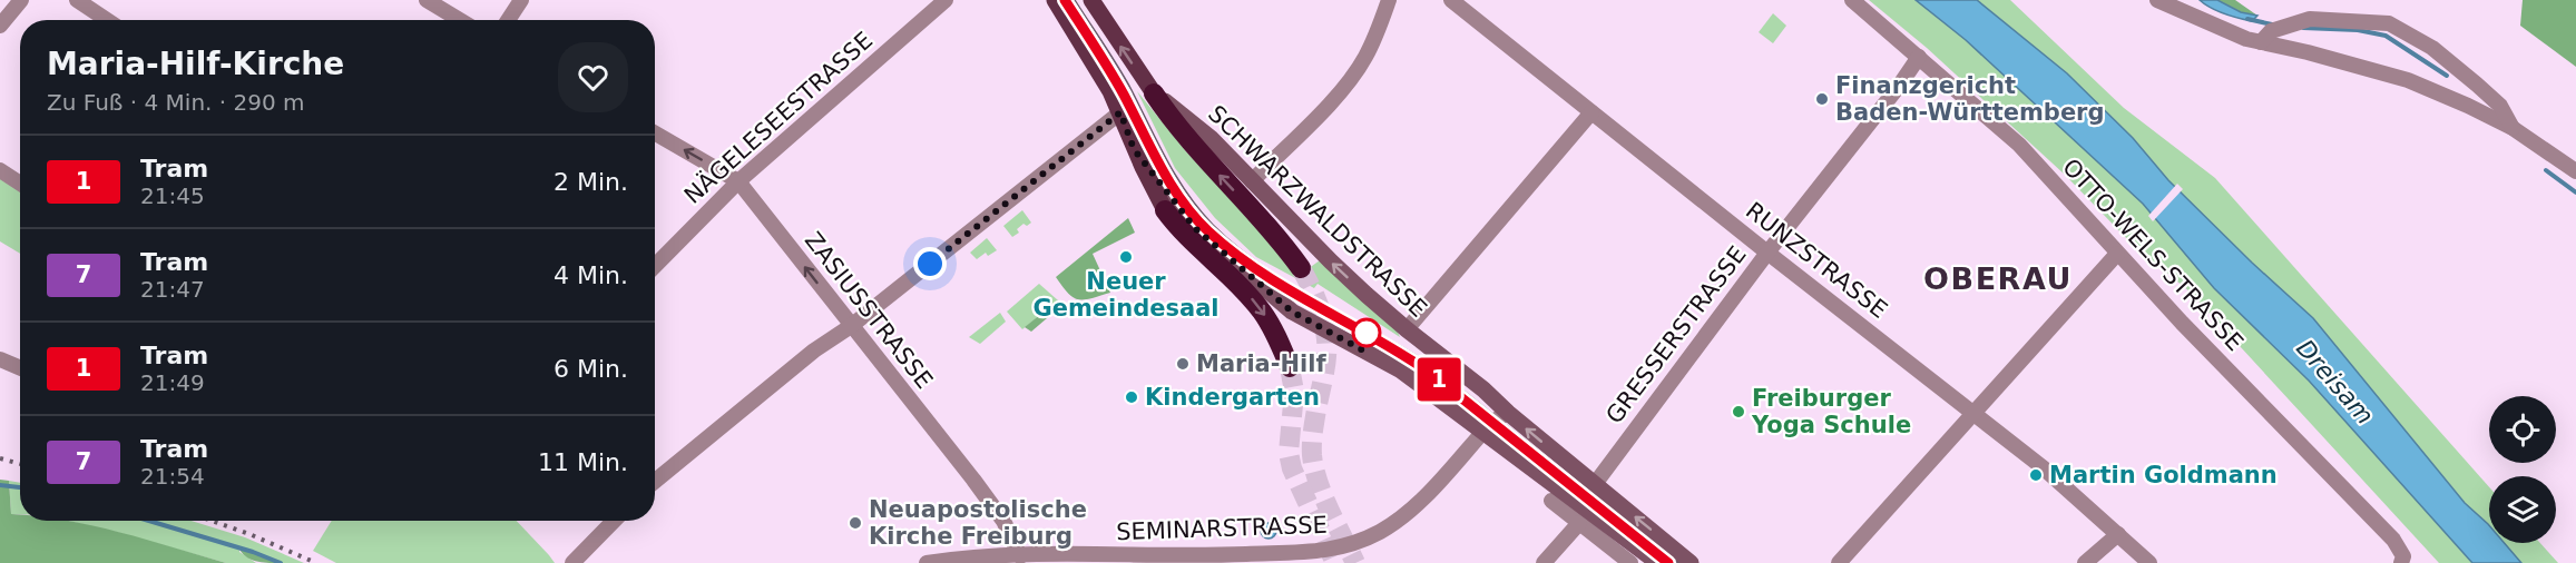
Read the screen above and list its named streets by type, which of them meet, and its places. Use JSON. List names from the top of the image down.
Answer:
{
  "streets": {
    "main road": ["SCHWARZWALDSTRASSE"],
    "street": [
      "NÄGELESEESTRASSE",
      "OTTO-WELS-STRASSE",
      "RUNZSTRASSE",
      "ZASIUSSTRASSE",
      "GRESSERSTRASSE",
      "SEMINARSTRASSE"
    ]
  },
  "crossings": [
    ["NÄGELESEESTRASSE", "ZASIUSSTRASSE"],
    ["SCHWARZWALDSTRASSE", "GRESSERSTRASSE"],
    ["SCHWARZWALDSTRASSE", "SEMINARSTRASSE"],
    ["OTTO-WELS-STRASSE", "GRESSERSTRASSE"],
    ["RUNZSTRASSE", "GRESSERSTRASSE"],
    ["ZASIUSSTRASSE", "SEMINARSTRASSE"]
  ],
  "one_way": ["ZASIUSSTRASSE"],
  "districts": ["OBERAU"],
  "water": ["Dreisam"],
  "places": [
    "Finanzgericht Baden-Württemberg",
    "Neuer Gemeindesaal",
    "Maria-Hilf",
    "Kindergarten",
    "Freiburger Yoga Schule",
    "Martin Goldmann",
    "Neuapostolische Kirche Freiburg"
  ],
  "lines": ["tram line 1"],
  "page": {
    "on_map": "1",
    "heading": ["Maria-Hilf-Kirche", "Zu Fuß · 4 Min. · 290 m"],
    "list": [
      {
        "mark": "1",
        "name": "Tram",
        "note": "21:45",
        "value": "2 Min."
      },
      {
        "mark": "7",
        "name": "Tram",
        "note": "21:47",
        "value": "4 Min."
      },
      {
        "mark": "1",
        "name": "Tram",
        "note": "21:49",
        "value": "6 Min."
      },
      {
        "mark": "7",
        "name": "Tram",
        "note": "21:54",
        "value": "11 Min."
      }
    ]
  }
}
